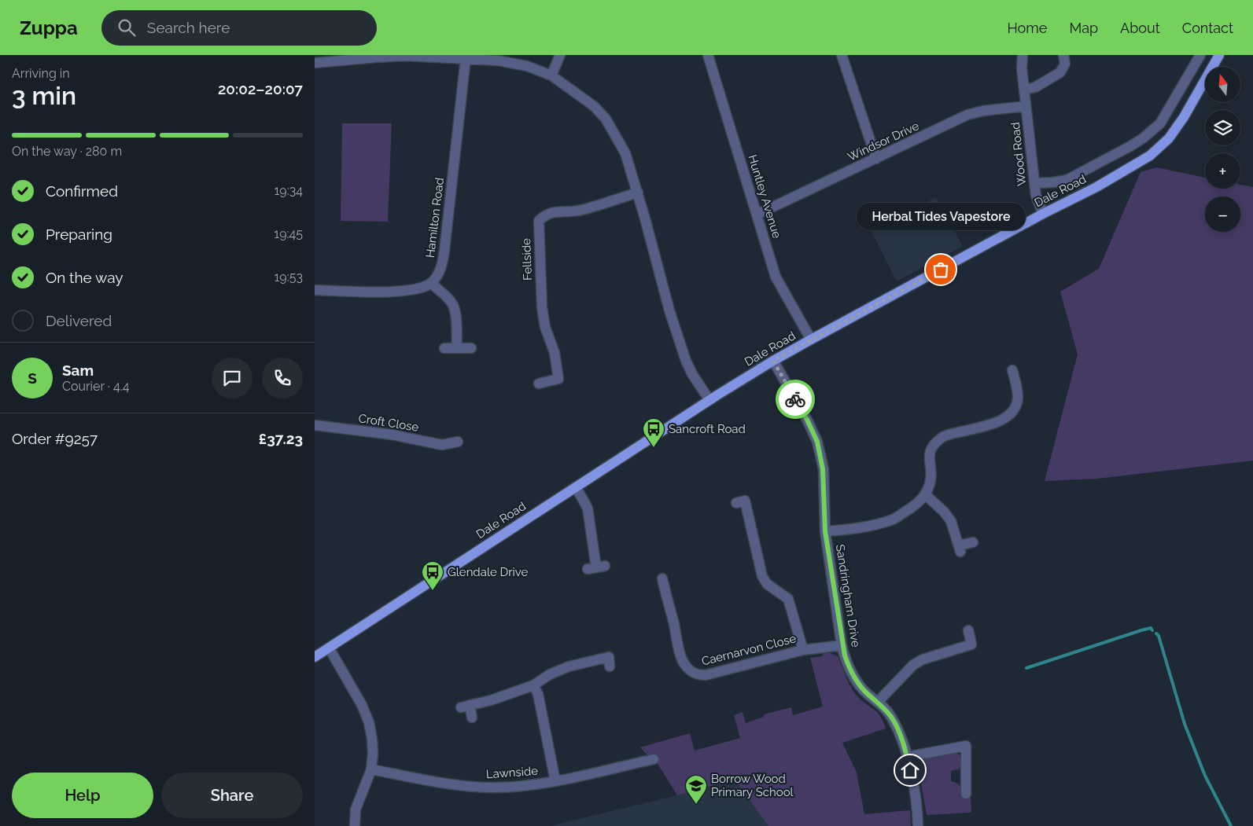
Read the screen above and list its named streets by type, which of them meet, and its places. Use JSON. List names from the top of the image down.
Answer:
{
  "streets": {
    "main road": ["Dale Road"],
    "street": [
      "Windsor Drive",
      "Wood Road",
      "Huntley Avenue",
      "Hamilton Road",
      "Fellside",
      "Croft Close",
      "Sandringham Drive",
      "Caernarvon Close",
      "Lawnside"
    ]
  },
  "crossings": [
    ["Windsor Drive", "Wood Road"],
    ["Windsor Drive", "Huntley Avenue"],
    ["Wood Road", "Dale Road"],
    ["Dale Road", "Huntley Avenue"],
    ["Dale Road", "Sandringham Drive"],
    ["Sandringham Drive", "Caernarvon Close"]
  ],
  "places": {
    "other": ["Herbal Tides Vapestore"],
    "bus stop": ["Sancroft Road", "Glendale Drive"],
    "school or university": ["Borrow Wood Primary School"]
  },
  "north": "top",
  "page": {
    "header": "Zuppa",
    "search": "Search here",
    "nav": [
      "Home",
      "Map",
      "About",
      "Contact"
    ],
    "heading": ["3 min", "Arriving in", "20:02–20:07"],
    "panel": [
      "Sam",
      "Courier · 4.4",
      "Order #9257",
      "£37.23"
    ],
    "map_buttons": ["+", "−"],
    "bar": "On the way · 280 m",
    "list": [
      ["Confirmed", "19:34"],
      ["Preparing", "19:45"],
      ["On the way", "19:53"],
      "Delivered"
    ],
    "bubble": "Herbal Tides Vapestore",
    "round": "S",
    "buttons": ["Help", "Share"]
  }
}
